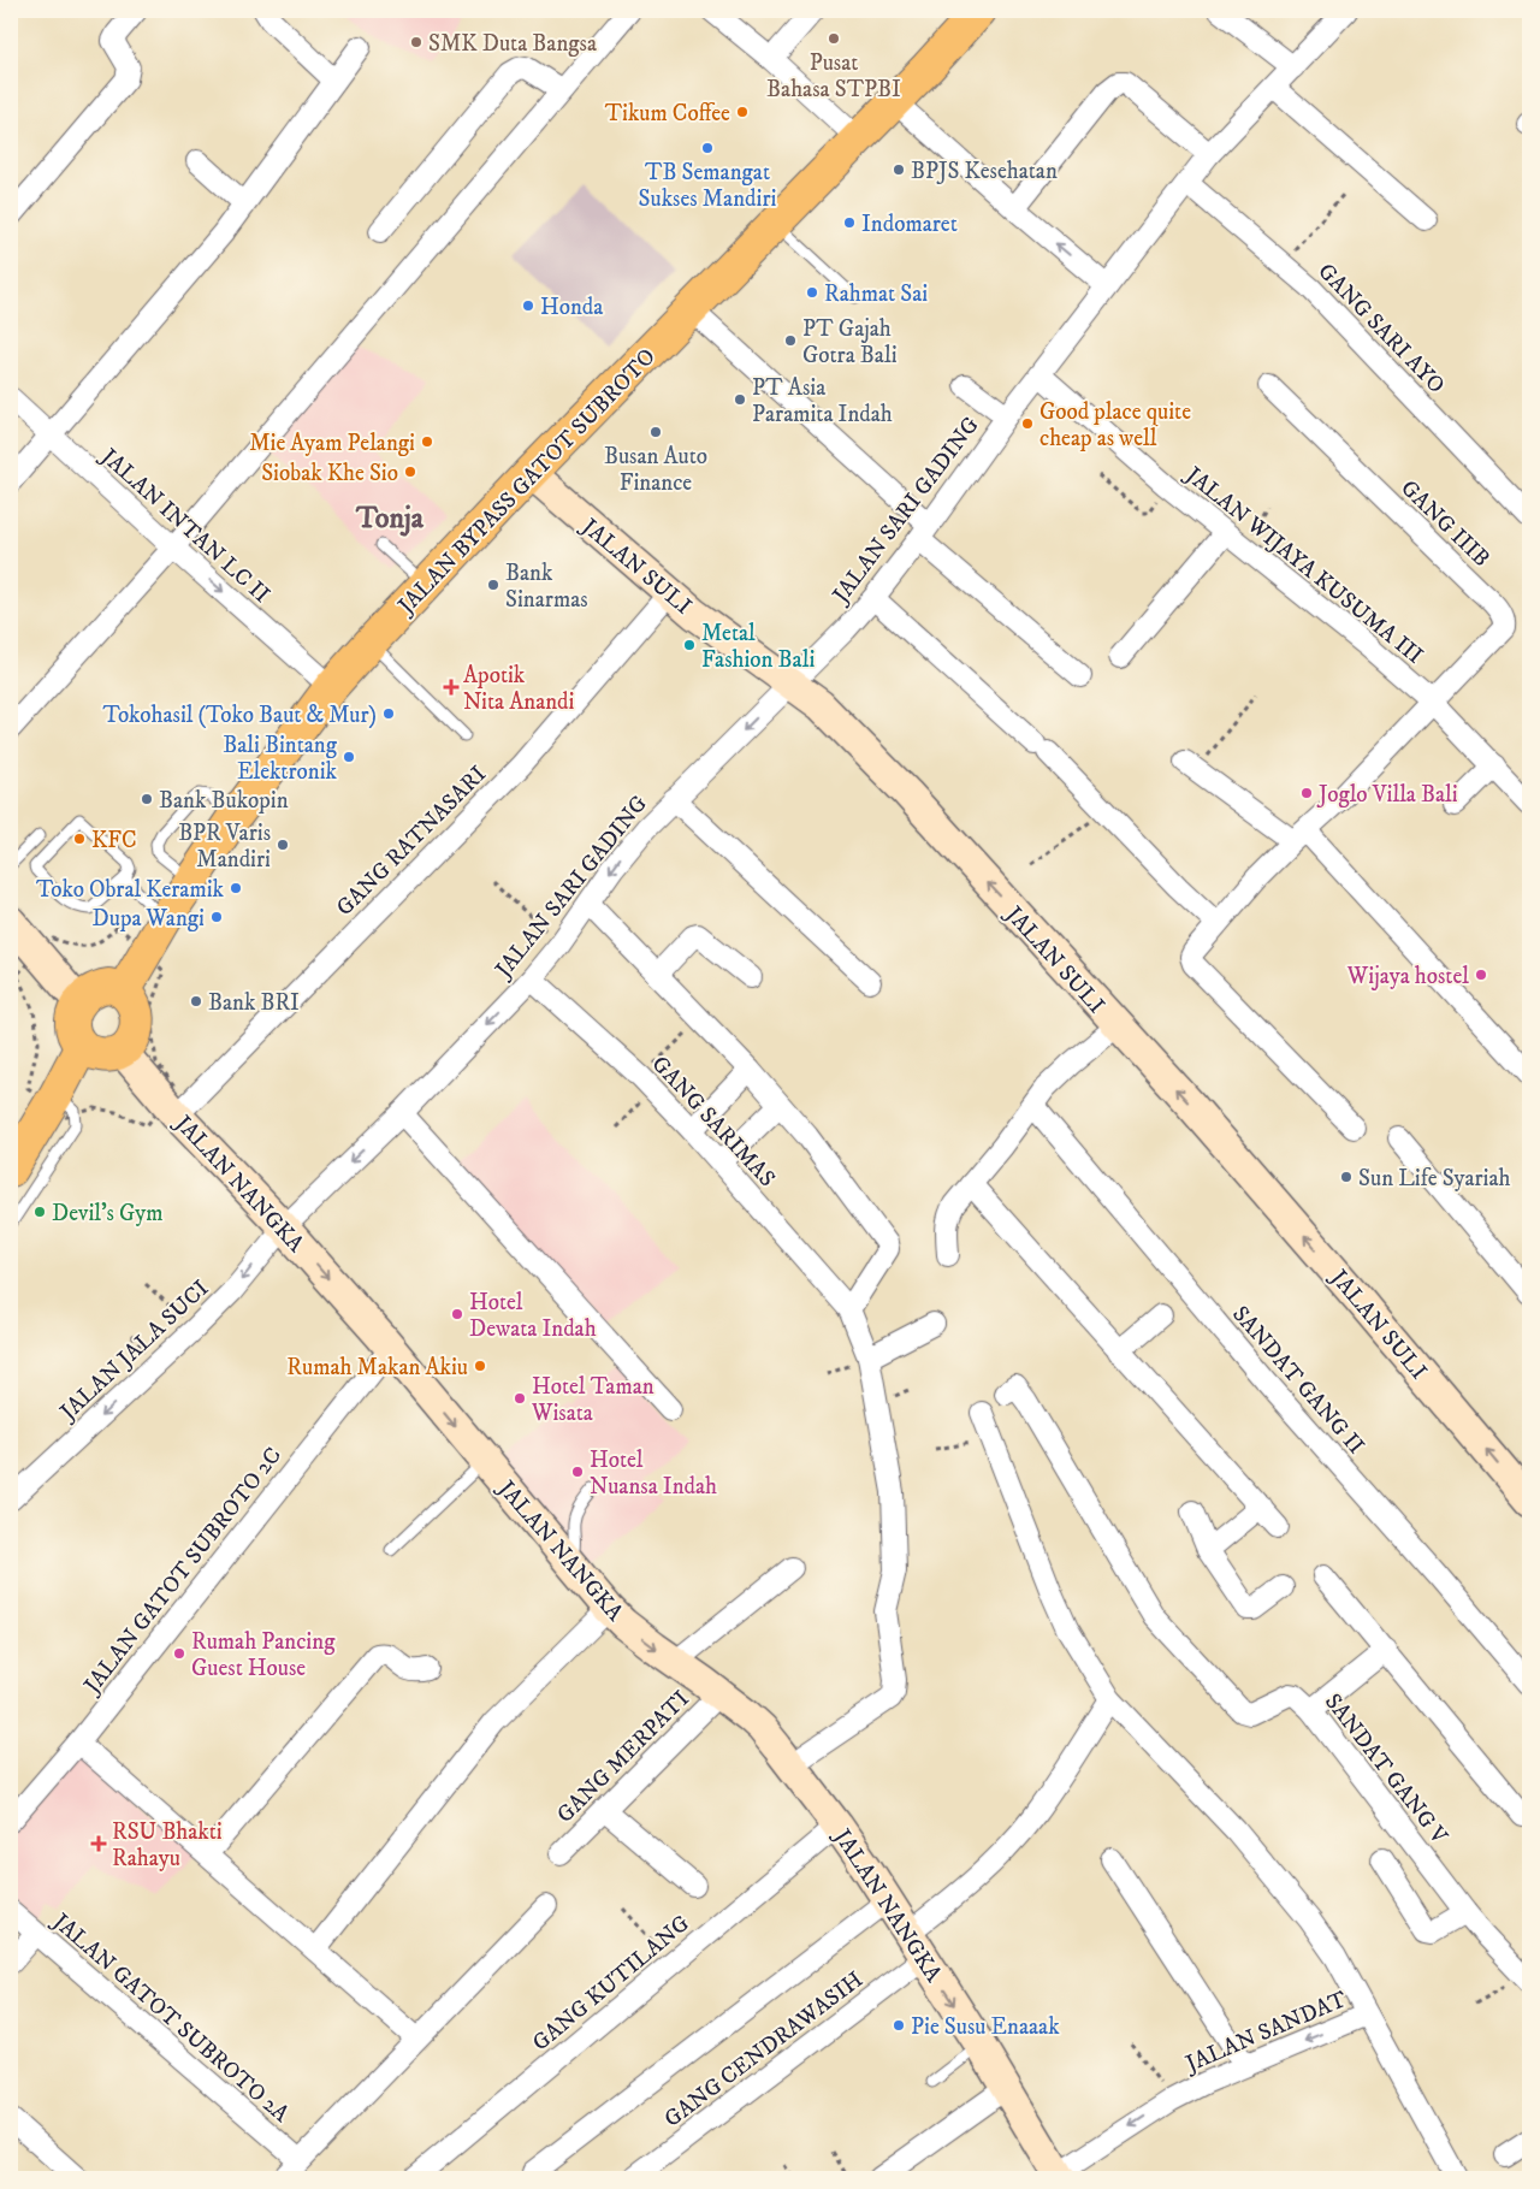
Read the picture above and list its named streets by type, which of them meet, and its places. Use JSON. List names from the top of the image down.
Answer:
{
  "streets": {
    "highway": ["JALAN BYPASS GATOT SUBROTO"],
    "main road": ["JALAN SULI", "JALAN NANGKA"],
    "street": [
      "GANG SARI AYO",
      "JALAN SARI GADING",
      "GANG IIIB",
      "JALAN INTAN LC II",
      "JALAN WIJAYA KUSUMA III",
      "GANG RATNASARI",
      "GANG SARIMAS",
      "JALAN JALA SUCI",
      "SANDAT GANG II",
      "JALAN GATOT SUBROTO 2C",
      "GANG MERPATI",
      "SANDAT GANG V",
      "GANG KUTILANG",
      "JALAN GATOT SUBROTO 2A",
      "JALAN SANDAT",
      "GANG CENDRAWASIH"
    ]
  },
  "crossings": [
    ["GANG SARI AYO", "JALAN SARI GADING"],
    ["JALAN BYPASS GATOT SUBROTO", "JALAN INTAN LC II"],
    ["JALAN BYPASS GATOT SUBROTO", "JALAN SULI"],
    ["JALAN BYPASS GATOT SUBROTO", "JALAN NANGKA"],
    ["JALAN SARI GADING", "JALAN WIJAYA KUSUMA III"],
    ["JALAN SARI GADING", "JALAN SULI"],
    ["JALAN SARI GADING", "GANG SARIMAS"],
    ["JALAN SARI GADING", "JALAN NANGKA"],
    ["JALAN SARI GADING", "JALAN JALA SUCI"],
    ["GANG IIIB", "JALAN WIJAYA KUSUMA III"],
    ["JALAN SULI", "GANG RATNASARI"],
    ["GANG RATNASARI", "JALAN NANGKA"],
    ["GANG SARIMAS", "JALAN NANGKA"],
    ["JALAN NANGKA", "JALAN JALA SUCI"],
    ["JALAN NANGKA", "JALAN GATOT SUBROTO 2C"],
    ["JALAN NANGKA", "GANG MERPATI"],
    ["JALAN NANGKA", "GANG KUTILANG"],
    ["JALAN NANGKA", "JALAN SANDAT"],
    ["JALAN NANGKA", "GANG CENDRAWASIH"]
  ],
  "one_way": [
    "JALAN SARI GADING",
    "JALAN INTAN LC II",
    "JALAN SULI",
    "JALAN JALA SUCI",
    "JALAN SANDAT"
  ],
  "districts": ["Tonja"],
  "places": {
    "other": [
      "Pusat Bahasa STPBI",
      "SMK Duta Bangsa",
      "Tikum Coffee",
      "TB Semangat Sukses Mandiri",
      "BPJS Kesehatan",
      "Indomaret",
      "Rahmat Sai",
      "Honda",
      "PT Gajah Gotra Bali",
      "PT Asia Paramita Indah",
      "Good place quite cheap as well",
      "Busan Auto Finance",
      "Mie Ayam Pelangi",
      "Siobak Khe Sio",
      "Bank Sinarmas",
      "Metal Fashion Bali",
      "Tokohasil (Toko Baut & Mur)",
      "Bali Bintang Elektronik",
      "Joglo Villa Bali",
      "Bank Bukopin",
      "KFC",
      "BPR Varis Mandiri",
      "Toko Obral Keramik",
      "Dupa Wangi",
      "Wijaya hostel",
      "Bank BRI",
      "Sun Life Syariah",
      "Devil's Gym",
      "Hotel Dewata Indah",
      "Rumah Makan Akiu",
      "Hotel Taman Wisata",
      "Hotel Nuansa Indah",
      "Rumah Pancing Guest House",
      "Pie Susu Enaaak"
    ],
    "health": ["Apotik Nita Anandi", "RSU Bhakti Rahayu"]
  }
}
